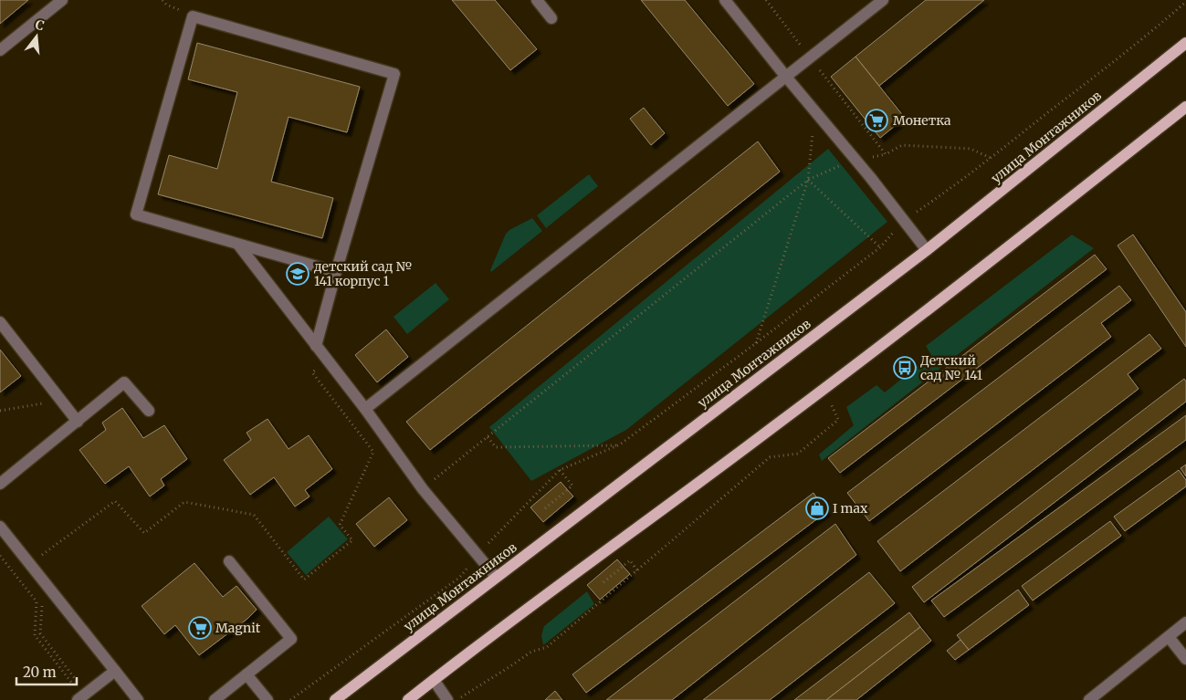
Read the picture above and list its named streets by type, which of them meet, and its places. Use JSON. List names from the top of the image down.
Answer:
{
  "streets": {
    "main road": ["улица Монтажников"]
  },
  "places": {
    "supermarket": ["Монетка", "Magnit"],
    "school or university": ["детский сад № 141 корпус 1"],
    "bus stop": ["Детский сад № 141"],
    "shop": ["I max"]
  },
  "scale_bar": "20 m",
  "north": "top"
}
